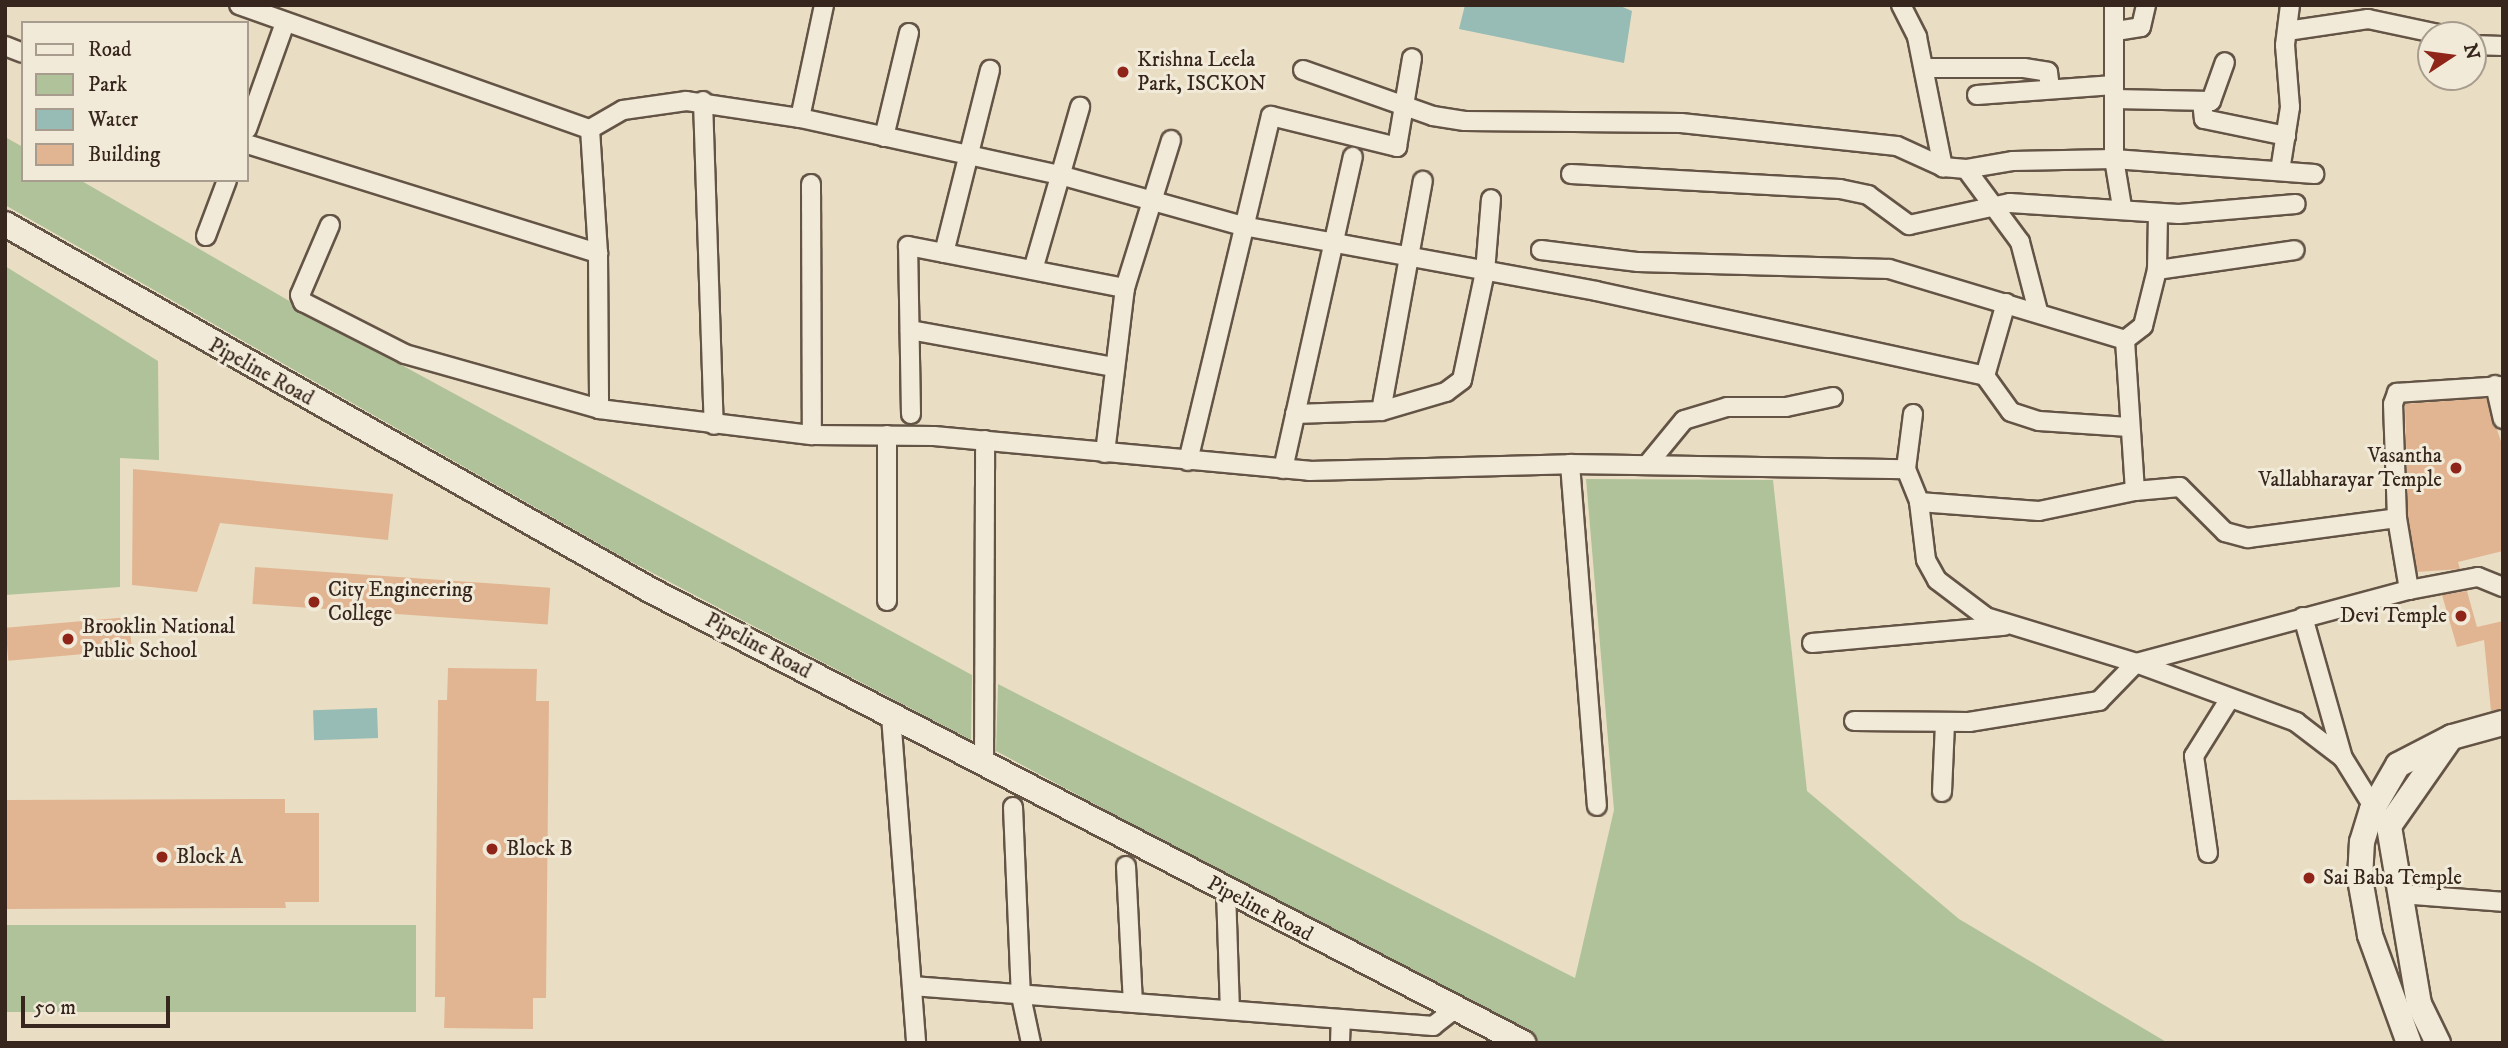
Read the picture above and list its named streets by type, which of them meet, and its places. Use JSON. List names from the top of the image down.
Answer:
{
  "streets": {
    "street": ["Pipeline Road"]
  },
  "places": [
    "Krishna Leela Park, ISCKON",
    "Vasantha Vallabharayar Temple",
    "City Engineering College",
    "Devi Temple",
    "Brooklin National Public School",
    "Block B",
    "Block A",
    "Sai Baba Temple"
  ],
  "legend": [
    "Road",
    "Park",
    "Water",
    "Building"
  ],
  "scale_bar": "50 m",
  "north": "right"
}
